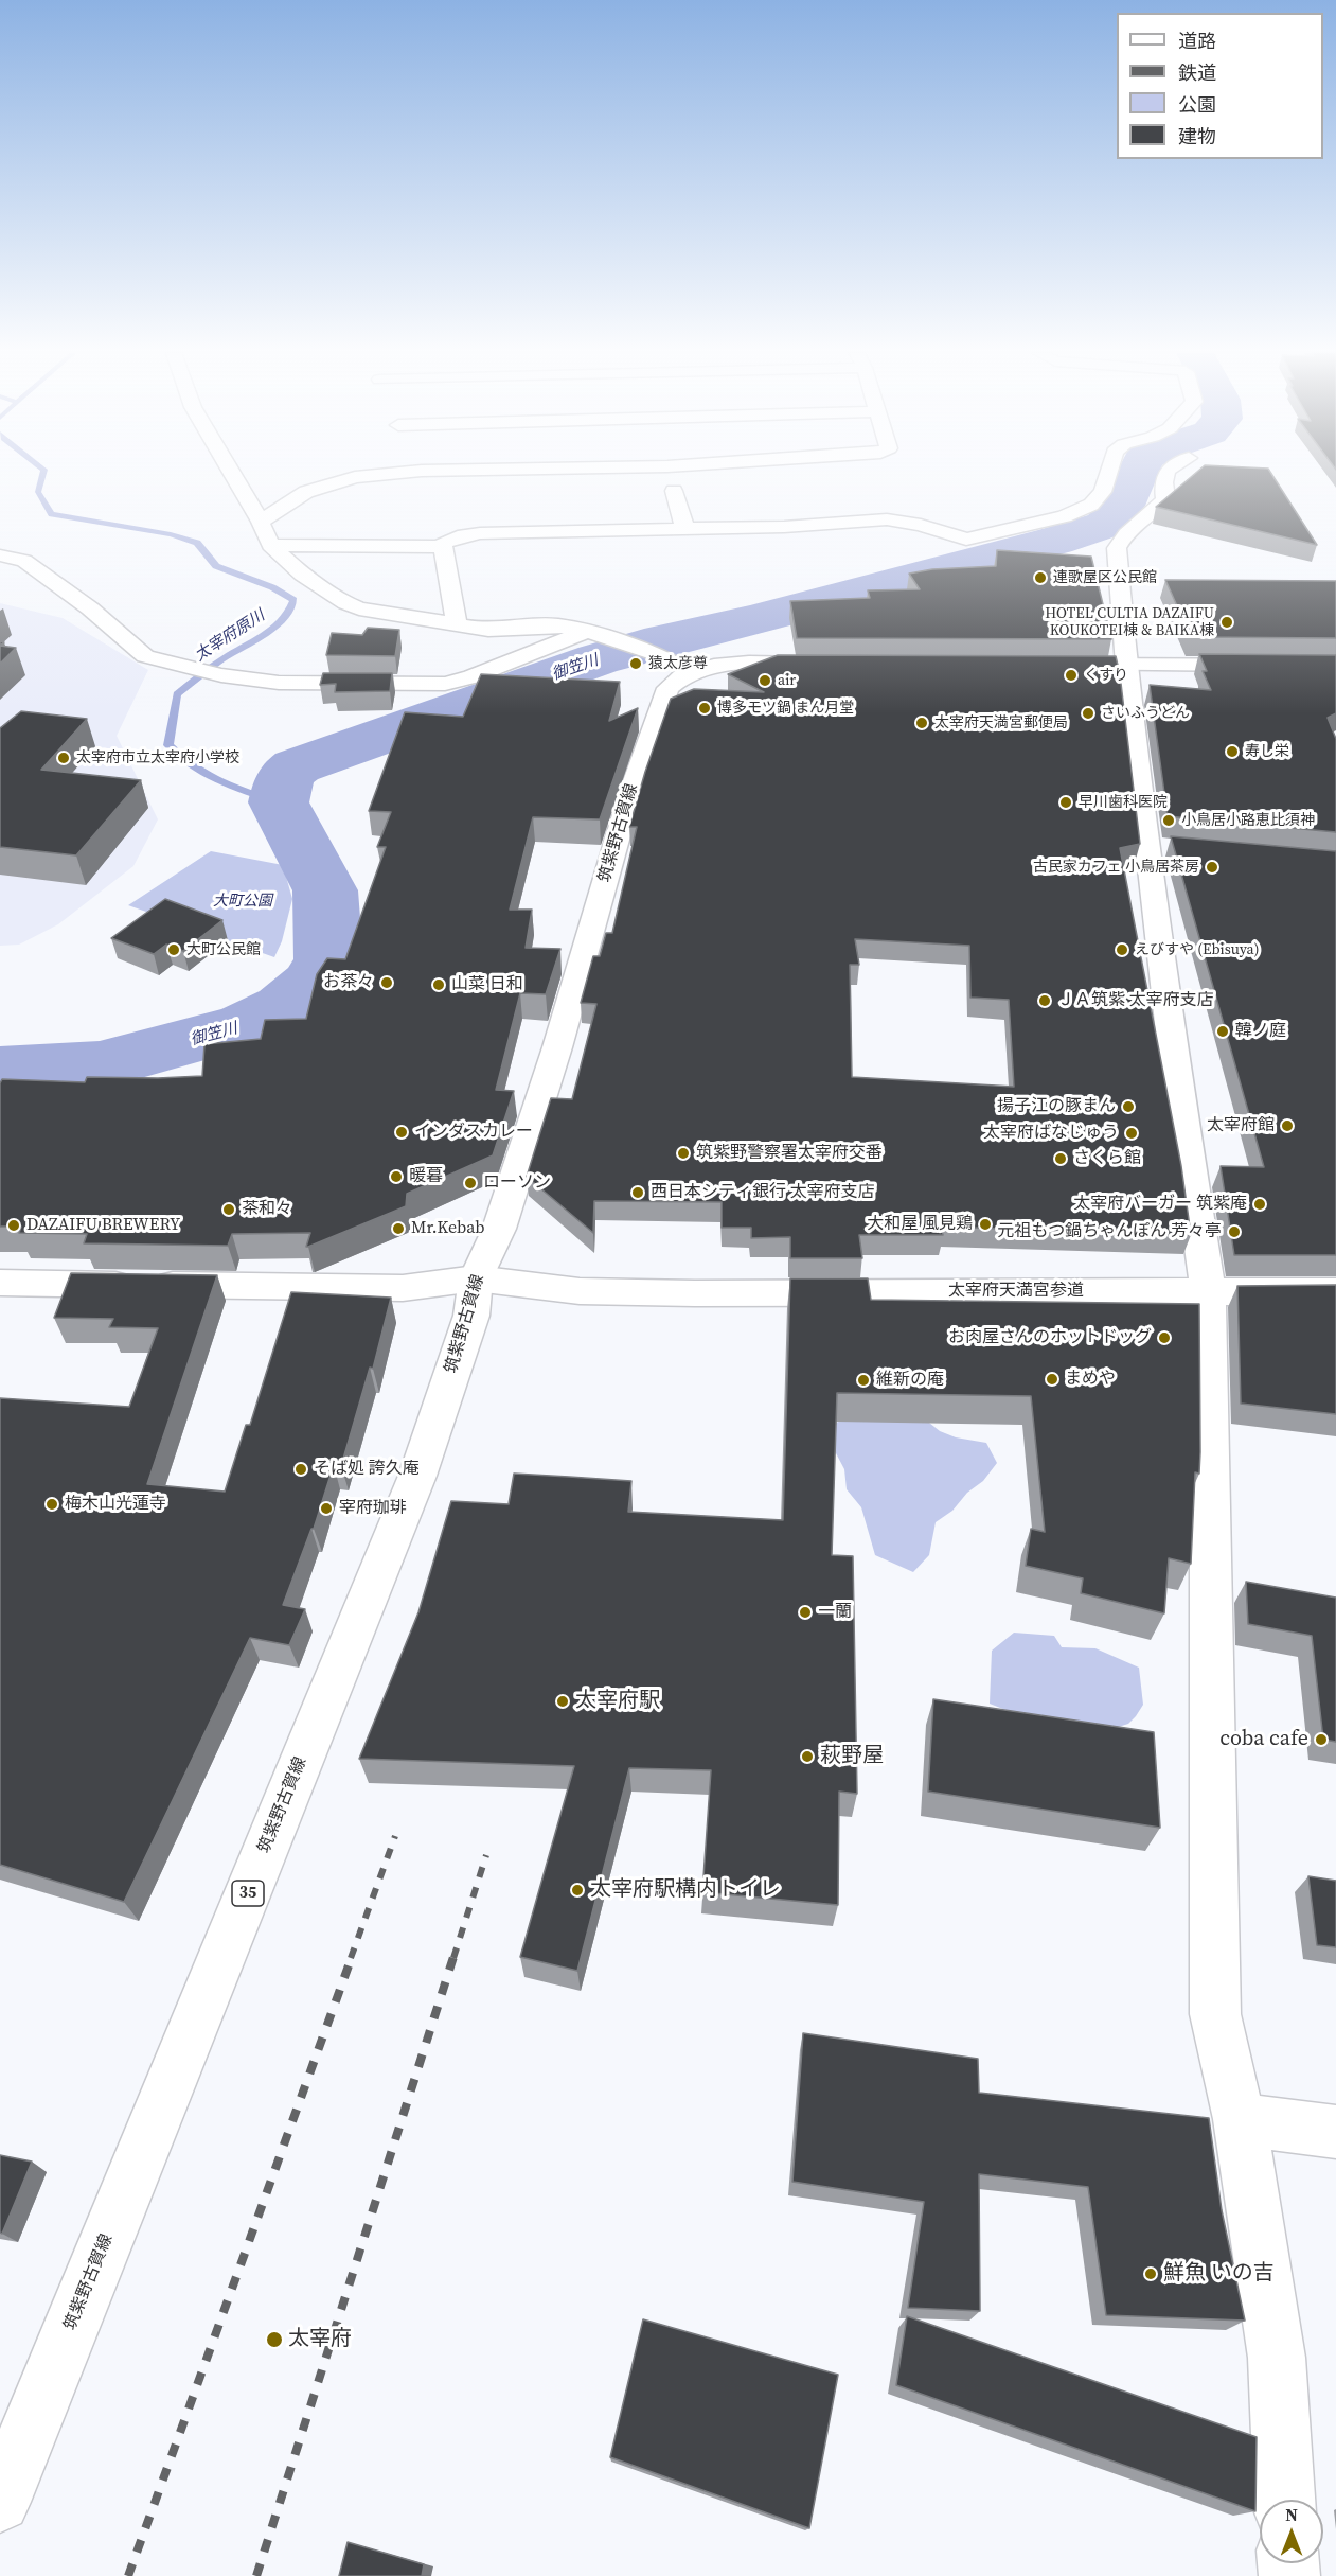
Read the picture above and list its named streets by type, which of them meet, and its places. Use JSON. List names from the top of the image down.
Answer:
{
  "streets": {
    "street": ["筑紫野古賀線", "太宰府天満宮参道", "35"]
  },
  "crossings": [
    ["筑紫野古賀線", "太宰府天満宮参道"]
  ],
  "water": ["太宰府原川", "御笠川"],
  "parks": ["大町公園"],
  "places": [
    "連歌屋区公民館",
    "HOTEL CULTIA DAZAIFU KOUKOTEI棟 & BAIKA棟",
    "猿太彦尊",
    "くすり",
    "air",
    "博多モツ鍋 まん月堂",
    "さいふうどん",
    "太宰府天満宮郵便局",
    "寿し栄",
    "太宰府市立太宰府小学校",
    "早川歯科医院",
    "小鳥居小路恵比須神",
    "古民家カフェ 小鳥居茶房",
    "大町公民館",
    "えびすや (Ebisuya)",
    "お茶々",
    "山菜 日和",
    "ＪＡ筑紫 太宰府支店",
    "韓ノ庭",
    "揚子江の豚まん",
    "太宰府館",
    "インダスカレー",
    "太宰府ばなじゅう",
    "筑紫野警察署太宰府交番",
    "さくら館",
    "暖暮",
    "ローソン",
    "西日本シティ銀行 太宰府支店",
    "太宰府バーガー 筑紫庵",
    "茶和々",
    "大和屋 風見鶏",
    "DAZAIFU BREWERY",
    "Mr.Kebab",
    "元祖もつ鍋ちゃんぽん 芳々亭",
    "お肉屋さんのホットドッグ",
    "まめや",
    "維新の庵",
    "そば処 誇久庵",
    "梅木山光蓮寺",
    "宰府珈琲",
    "一蘭",
    "太宰府駅",
    "coba cafe",
    "萩野屋",
    "太宰府駅構内トイレ",
    "鮮魚 いの吉",
    "太宰府"
  ],
  "legend": [
    "道路",
    "鉄道",
    "公園",
    "建物"
  ],
  "north": "top"
}
